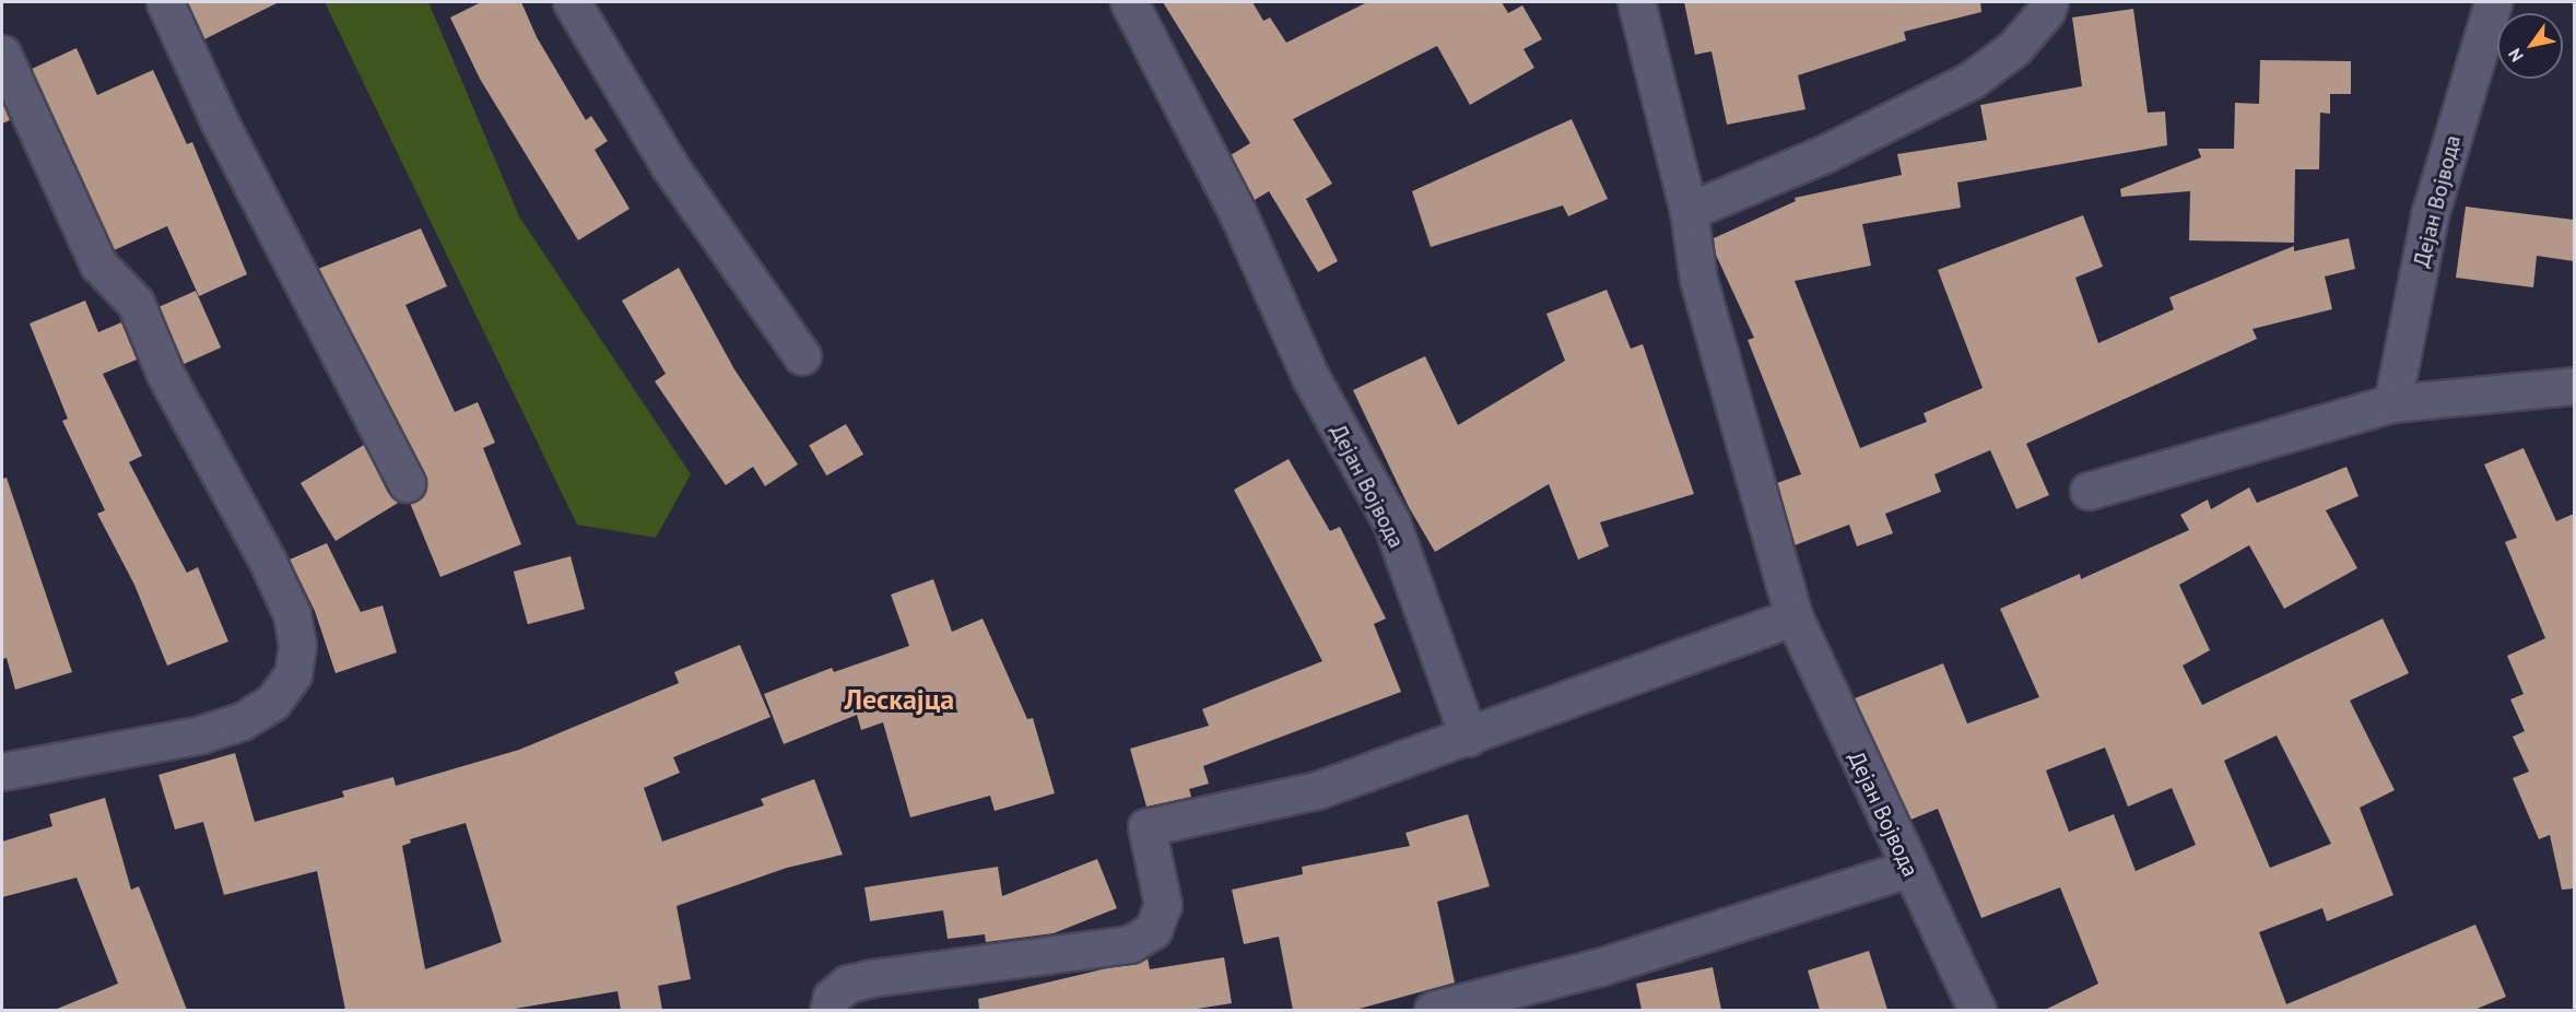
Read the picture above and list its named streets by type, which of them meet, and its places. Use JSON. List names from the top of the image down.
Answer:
{
  "streets": {
    "street": ["Дејан Војвода"]
  },
  "districts": ["Лескајца"],
  "north": "bottom left"
}
